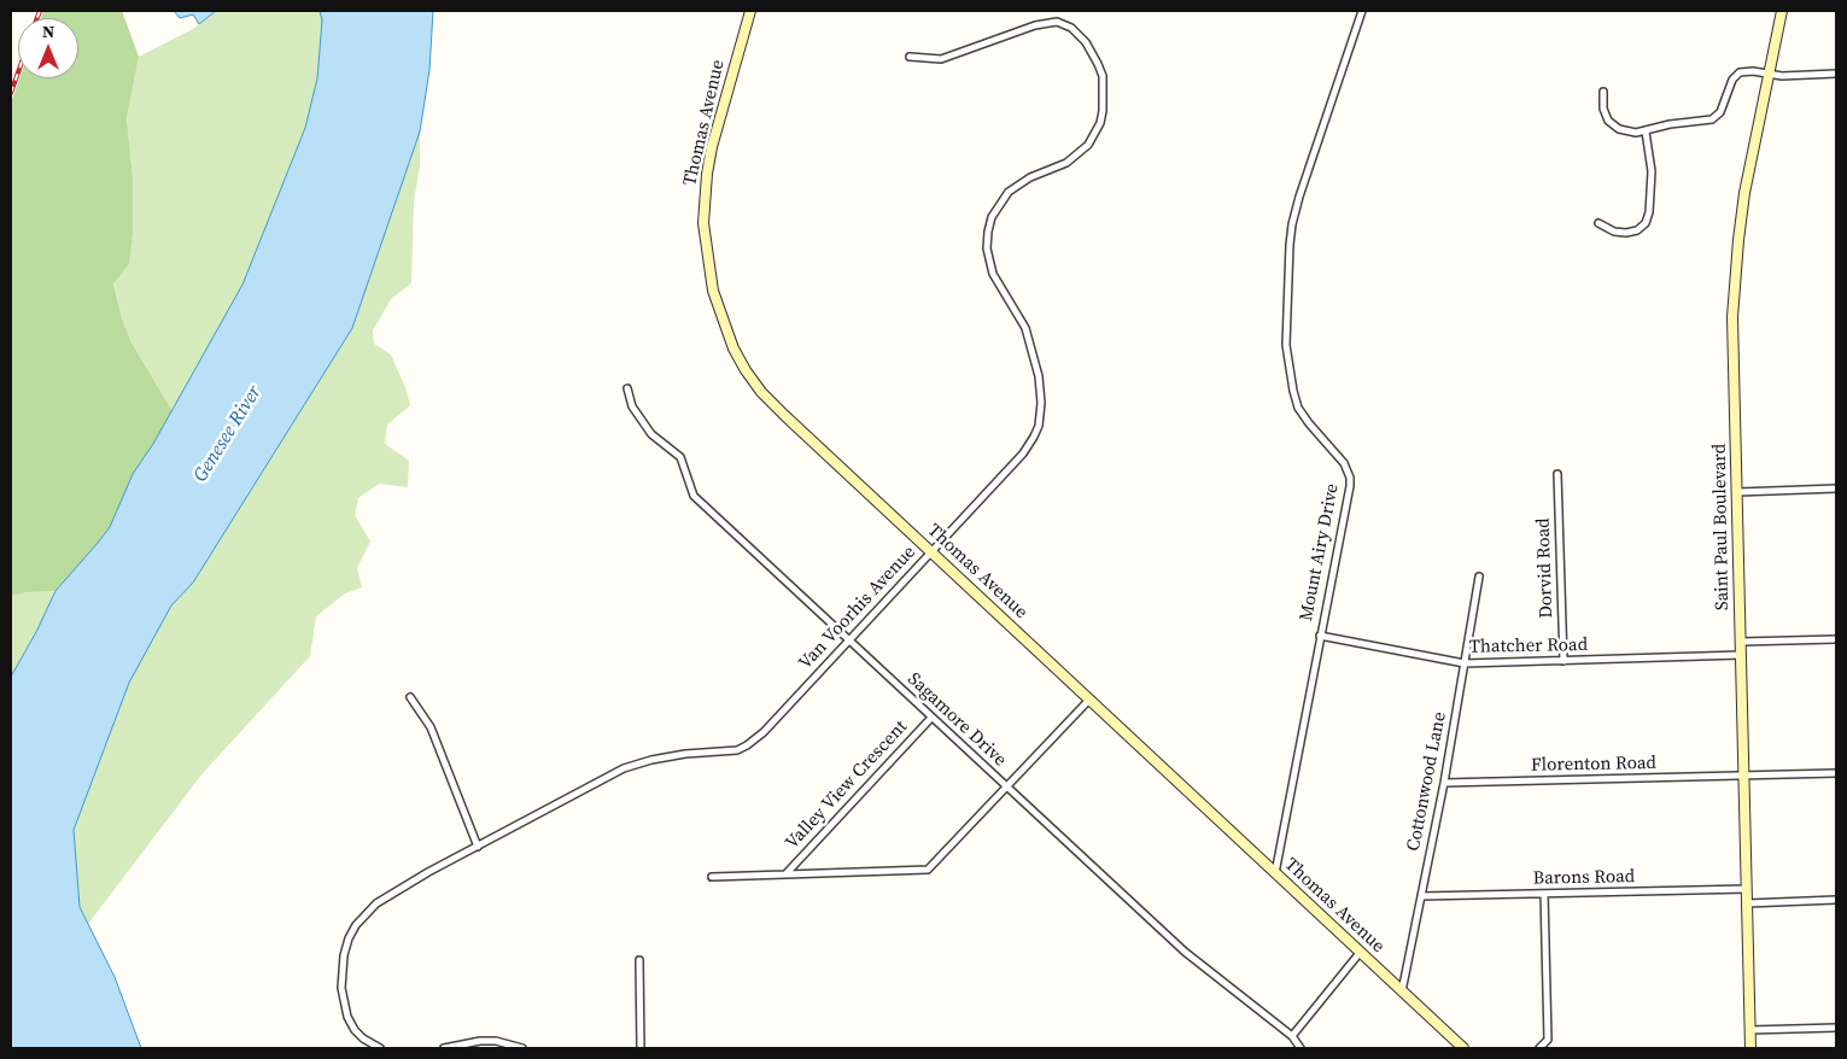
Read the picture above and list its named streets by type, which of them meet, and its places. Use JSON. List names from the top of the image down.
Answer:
{
  "streets": {
    "main road": ["Thomas Avenue", "Saint Paul Boulevard"],
    "street": [
      "Mount Airy Drive",
      "Dorvid Road",
      "Van Voorhis Avenue",
      "Thatcher Road",
      "Sagamore Drive",
      "Florenton Road",
      "Cottonwood Lane",
      "Valley View Crescent",
      "Barons Road"
    ]
  },
  "crossings": [
    ["Thomas Avenue", "Mount Airy Drive"],
    ["Thomas Avenue", "Van Voorhis Avenue"],
    ["Thomas Avenue", "Cottonwood Lane"],
    ["Thomas Avenue", "Valley View Crescent"],
    ["Saint Paul Boulevard", "Thatcher Road"],
    ["Saint Paul Boulevard", "Florenton Road"],
    ["Saint Paul Boulevard", "Barons Road"],
    ["Mount Airy Drive", "Thatcher Road"],
    ["Dorvid Road", "Thatcher Road"],
    ["Van Voorhis Avenue", "Sagamore Drive"],
    ["Thatcher Road", "Cottonwood Lane"],
    ["Sagamore Drive", "Valley View Crescent"],
    ["Florenton Road", "Cottonwood Lane"],
    ["Cottonwood Lane", "Barons Road"]
  ],
  "water": ["Genesee River"],
  "north": "top"
}
